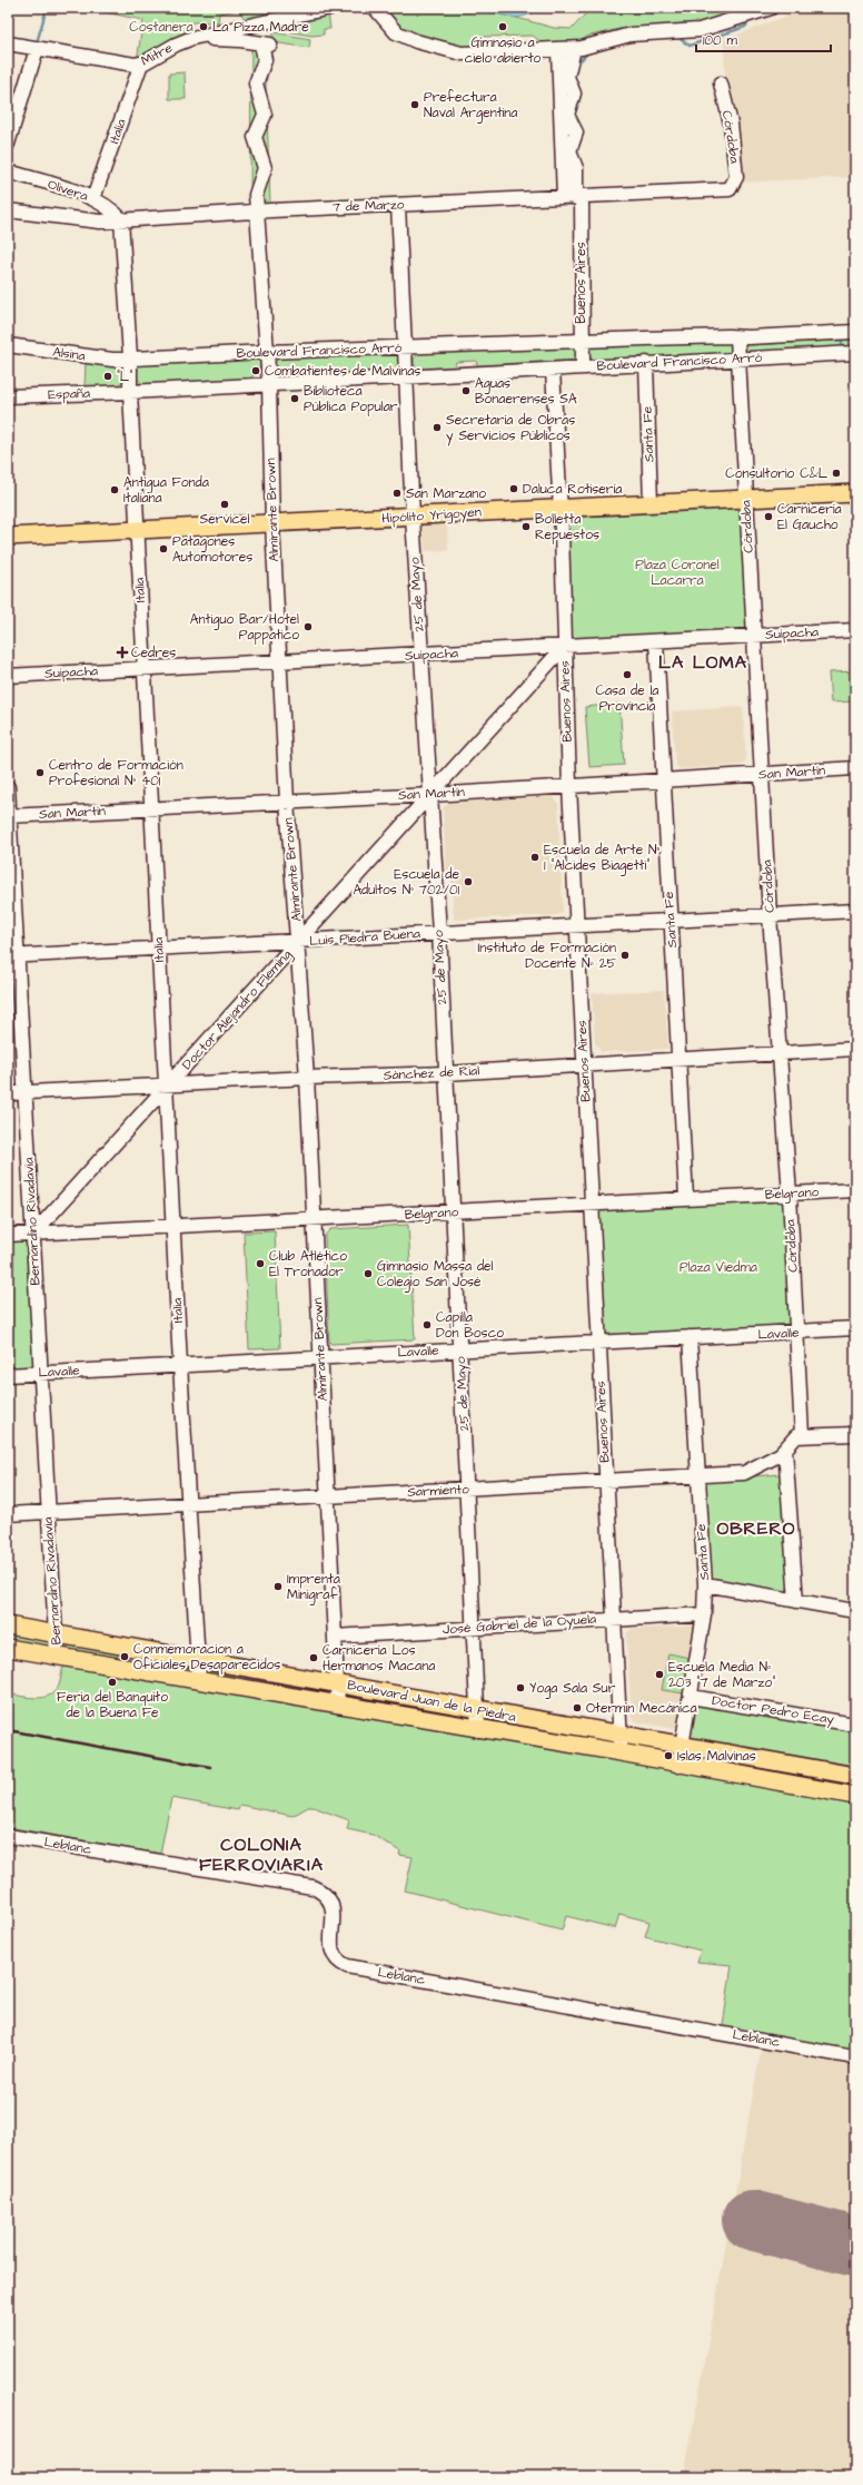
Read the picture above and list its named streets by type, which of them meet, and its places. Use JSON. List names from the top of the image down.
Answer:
{
  "streets": {
    "main road": ["Hipólito Yrigoyen", "Boulevard Juan de la Piedra"],
    "street": [
      "Mitre",
      "Italia",
      "Córdoba",
      "Olivera",
      "7 de Marzo",
      "Buenos Aires",
      "Boulevard Francisco Arró",
      "Alsina",
      "España",
      "Santa Fe",
      "Almirante Brown",
      "25 de Mayo",
      "Suipacha",
      "San Martín",
      "Luis Piedra Buena",
      "Doctor Alejandro Fleming",
      "Sánchez de Rial",
      "Belgrano",
      "Bernardino Rivadavia",
      "Lavalle",
      "Sarmiento",
      "José Gabriel de la Oyuela",
      "Doctor Pedro Ecay",
      "Leblanc"
    ]
  },
  "crossings": [
    ["Mitre", "Italia"],
    ["Mitre", "Almirante Brown"],
    ["Italia", "Olivera"],
    ["Italia", "7 de Marzo"],
    ["Italia", "Boulevard Francisco Arró"],
    ["Italia", "Alsina"],
    ["Italia", "España"],
    ["Italia", "Hipólito Yrigoyen"],
    ["Italia", "Suipacha"],
    ["Italia", "San Martín"],
    ["Italia", "Luis Piedra Buena"],
    ["Italia", "Doctor Alejandro Fleming"],
    ["Italia", "Sánchez de Rial"],
    ["Italia", "Belgrano"],
    ["Italia", "Lavalle"],
    ["Italia", "Sarmiento"],
    ["Italia", "Boulevard Juan de la Piedra"],
    ["Córdoba", "7 de Marzo"],
    ["Córdoba", "Boulevard Francisco Arró"],
    ["Córdoba", "Hipólito Yrigoyen"],
    ["Córdoba", "Suipacha"],
    ["Córdoba", "San Martín"],
    ["Córdoba", "Luis Piedra Buena"],
    ["Córdoba", "Sánchez de Rial"],
    ["Córdoba", "Belgrano"],
    ["Córdoba", "Lavalle"],
    ["Córdoba", "Sarmiento"],
    ["Olivera", "7 de Marzo"],
    ["7 de Marzo", "Buenos Aires"],
    ["7 de Marzo", "Almirante Brown"],
    ["7 de Marzo", "25 de Mayo"],
    ["Buenos Aires", "Boulevard Francisco Arró"],
    ["Buenos Aires", "Hipólito Yrigoyen"],
    ["Buenos Aires", "Suipacha"],
    ["Buenos Aires", "San Martín"],
    ["Buenos Aires", "Luis Piedra Buena"],
    ["Buenos Aires", "Doctor Alejandro Fleming"],
    ["Buenos Aires", "Sánchez de Rial"],
    ["Buenos Aires", "Belgrano"],
    ["Buenos Aires", "Lavalle"],
    ["Buenos Aires", "Sarmiento"],
    ["Buenos Aires", "José Gabriel de la Oyuela"],
    ["Buenos Aires", "Boulevard Juan de la Piedra"],
    ["Boulevard Francisco Arró", "Alsina"],
    ["Boulevard Francisco Arró", "España"],
    ["Boulevard Francisco Arró", "Santa Fe"],
    ["Boulevard Francisco Arró", "Almirante Brown"],
    ["Boulevard Francisco Arró", "25 de Mayo"],
    ["Santa Fe", "Hipólito Yrigoyen"],
    ["Santa Fe", "Suipacha"],
    ["Santa Fe", "San Martín"],
    ["Santa Fe", "Luis Piedra Buena"],
    ["Santa Fe", "Sánchez de Rial"],
    ["Santa Fe", "Belgrano"],
    ["Santa Fe", "Lavalle"],
    ["Santa Fe", "Sarmiento"],
    ["Santa Fe", "José Gabriel de la Oyuela"],
    ["Santa Fe", "Boulevard Juan de la Piedra"],
    ["Santa Fe", "Doctor Pedro Ecay"],
    ["Almirante Brown", "Hipólito Yrigoyen"],
    ["Almirante Brown", "Suipacha"],
    ["Almirante Brown", "San Martín"],
    ["Almirante Brown", "Luis Piedra Buena"],
    ["Almirante Brown", "Doctor Alejandro Fleming"],
    ["Almirante Brown", "Sánchez de Rial"],
    ["Almirante Brown", "Belgrano"],
    ["Almirante Brown", "Lavalle"],
    ["Almirante Brown", "Sarmiento"],
    ["Almirante Brown", "José Gabriel de la Oyuela"],
    ["Almirante Brown", "Boulevard Juan de la Piedra"],
    ["Hipólito Yrigoyen", "25 de Mayo"],
    ["25 de Mayo", "Suipacha"],
    ["25 de Mayo", "San Martín"],
    ["25 de Mayo", "Luis Piedra Buena"],
    ["25 de Mayo", "Doctor Alejandro Fleming"],
    ["25 de Mayo", "Sánchez de Rial"],
    ["25 de Mayo", "Belgrano"],
    ["25 de Mayo", "Lavalle"],
    ["25 de Mayo", "Sarmiento"],
    ["25 de Mayo", "José Gabriel de la Oyuela"],
    ["25 de Mayo", "Boulevard Juan de la Piedra"],
    ["Suipacha", "Doctor Alejandro Fleming"],
    ["San Martín", "Doctor Alejandro Fleming"],
    ["San Martín", "Bernardino Rivadavia"],
    ["Luis Piedra Buena", "Doctor Alejandro Fleming"],
    ["Luis Piedra Buena", "Bernardino Rivadavia"],
    ["Doctor Alejandro Fleming", "Sánchez de Rial"],
    ["Doctor Alejandro Fleming", "Belgrano"],
    ["Doctor Alejandro Fleming", "Bernardino Rivadavia"],
    ["Sánchez de Rial", "Bernardino Rivadavia"],
    ["Belgrano", "Bernardino Rivadavia"],
    ["Bernardino Rivadavia", "Lavalle"],
    ["Bernardino Rivadavia", "Sarmiento"],
    ["Bernardino Rivadavia", "Boulevard Juan de la Piedra"]
  ],
  "districts": ["LA LOMA", "OBRERO", "COLONIA FERROVIARIA"],
  "parks": ["Costanera", "Plaza Coronel Lacarra", "Plaza Viedma"],
  "places": {
    "other": [
      "La Pizza Madre",
      "Gimnasio a cielo abierto",
      "Prefectura Naval Argentina",
      "Combatientes de Malvinas",
      "\"L\"",
      "Aguas Bonaerenses SA",
      "Biblioteca Pública Popular",
      "Secretaría de Obras y Servicios Públicos",
      "Consultorio C&L",
      "Daluca Rotisería",
      "Antigua Fonda Italiana",
      "San Marzano",
      "Servicel",
      "Carnicería El Gaucho",
      "Bolletta Repuestos",
      "Patagones Automotores",
      "Antiguo Bar/Hotel Pappatico",
      "Casa de la Provincia",
      "Centro de Formación Profesional N° 401",
      "Escuela de Arte N° 1 \"Alcides Biagetti\"",
      "Escuela de Adultos N° 702/01",
      "Instituto de Formación Docente Nº 25",
      "Club Atlético El Tronador",
      "Gimnasio Massa del Colegio San José",
      "Capilla Don Bosco",
      "Imprenta Minigraf",
      "Conmemoracion a Oficiales Desaparecidos",
      "Carnicería Los Hermanos Macana",
      "Escuela Media Nº 203 \"7 de Marzo\"",
      "Feria del Banquito de la Buena Fe",
      "Yoga Sala Sur",
      "Otermin Mecánica",
      "Islas Malvinas"
    ],
    "health": ["Cedres"]
  },
  "scale_bar": "100 m"
}
